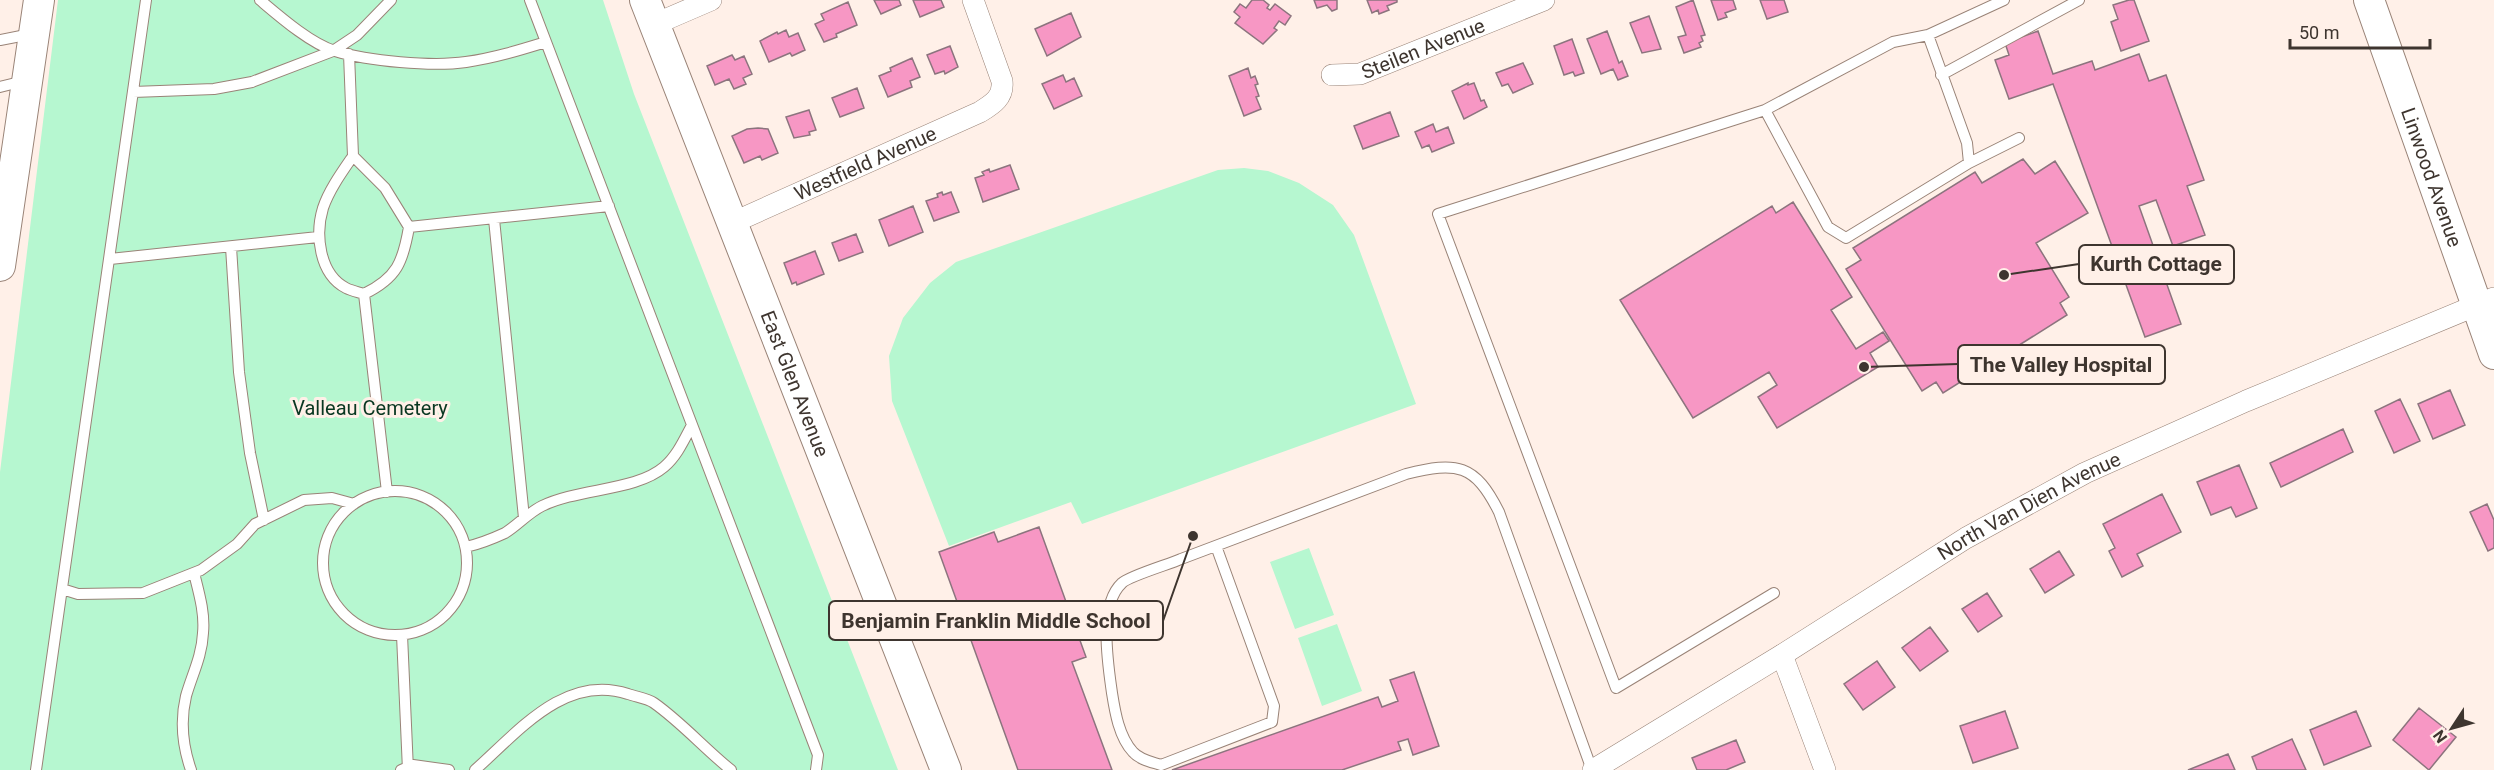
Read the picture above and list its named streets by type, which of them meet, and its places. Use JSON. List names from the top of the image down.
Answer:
{
  "streets": {
    "street": [
      "Steilen Avenue",
      "Westfield Avenue",
      "Linwood Avenue",
      "East Glen Avenue",
      "North Van Dien Avenue"
    ]
  },
  "crossings": [
    ["Westfield Avenue", "East Glen Avenue"],
    ["Linwood Avenue", "North Van Dien Avenue"]
  ],
  "parks": ["Valleau Cemetery"],
  "places": ["Kurth Cottage", "The Valley Hospital", "Benjamin Franklin Middle School"],
  "scale_bar": "50 m",
  "north": "bottom left"
}
